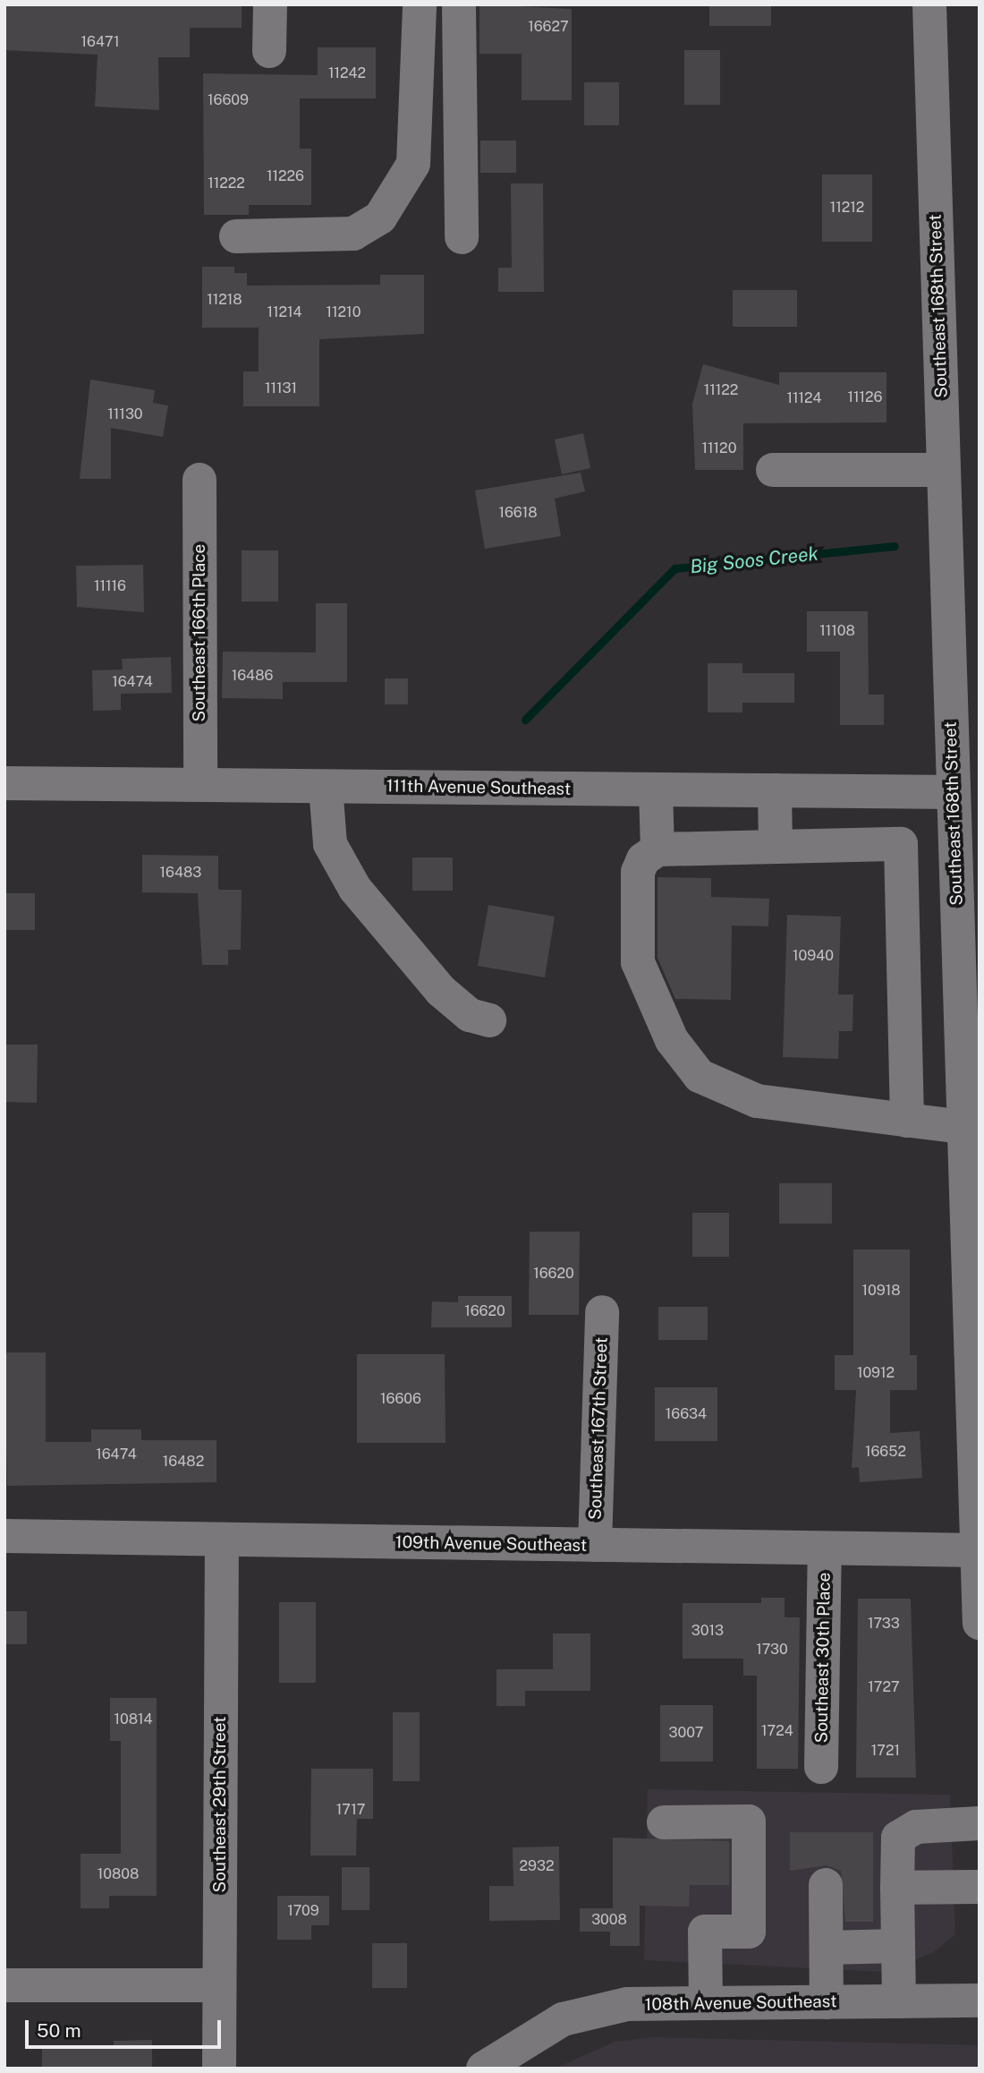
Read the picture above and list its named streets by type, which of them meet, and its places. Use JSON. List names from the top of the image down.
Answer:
{
  "streets": {
    "street": [
      "Southeast 168th Street",
      "Southeast 166th Place",
      "111th Avenue Southeast",
      "Southeast 167th Street",
      "109th Avenue Southeast",
      "Southeast 30th Place",
      "Southeast 29th Street",
      "108th Avenue Southeast"
    ]
  },
  "crossings": [
    ["Southeast 168th Street", "111th Avenue Southeast"],
    ["Southeast 168th Street", "109th Avenue Southeast"],
    ["Southeast 166th Place", "111th Avenue Southeast"],
    ["Southeast 167th Street", "109th Avenue Southeast"],
    ["109th Avenue Southeast", "Southeast 30th Place"],
    ["109th Avenue Southeast", "Southeast 29th Street"]
  ],
  "water": ["Big Soos Creek"],
  "house_numbers": [
    "16627",
    "16471",
    "11242",
    "16609",
    "11226",
    "11222",
    "11212",
    "11218",
    "11214",
    "11210",
    "11131",
    "11122",
    "11126",
    "11124",
    "11130",
    "11120",
    "16618",
    "11116",
    "11108",
    "16486",
    "16474",
    "16483",
    "10940",
    "16620",
    "10918",
    "16620",
    "10912",
    "16606",
    "16634",
    "16652",
    "16474",
    "16482",
    "1733",
    "3013",
    "1730",
    "1727",
    "10814",
    "1724",
    "3007",
    "1721",
    "1717",
    "2932",
    "10808",
    "1709",
    "3008"
  ],
  "scale_bar": "50 m"
}
